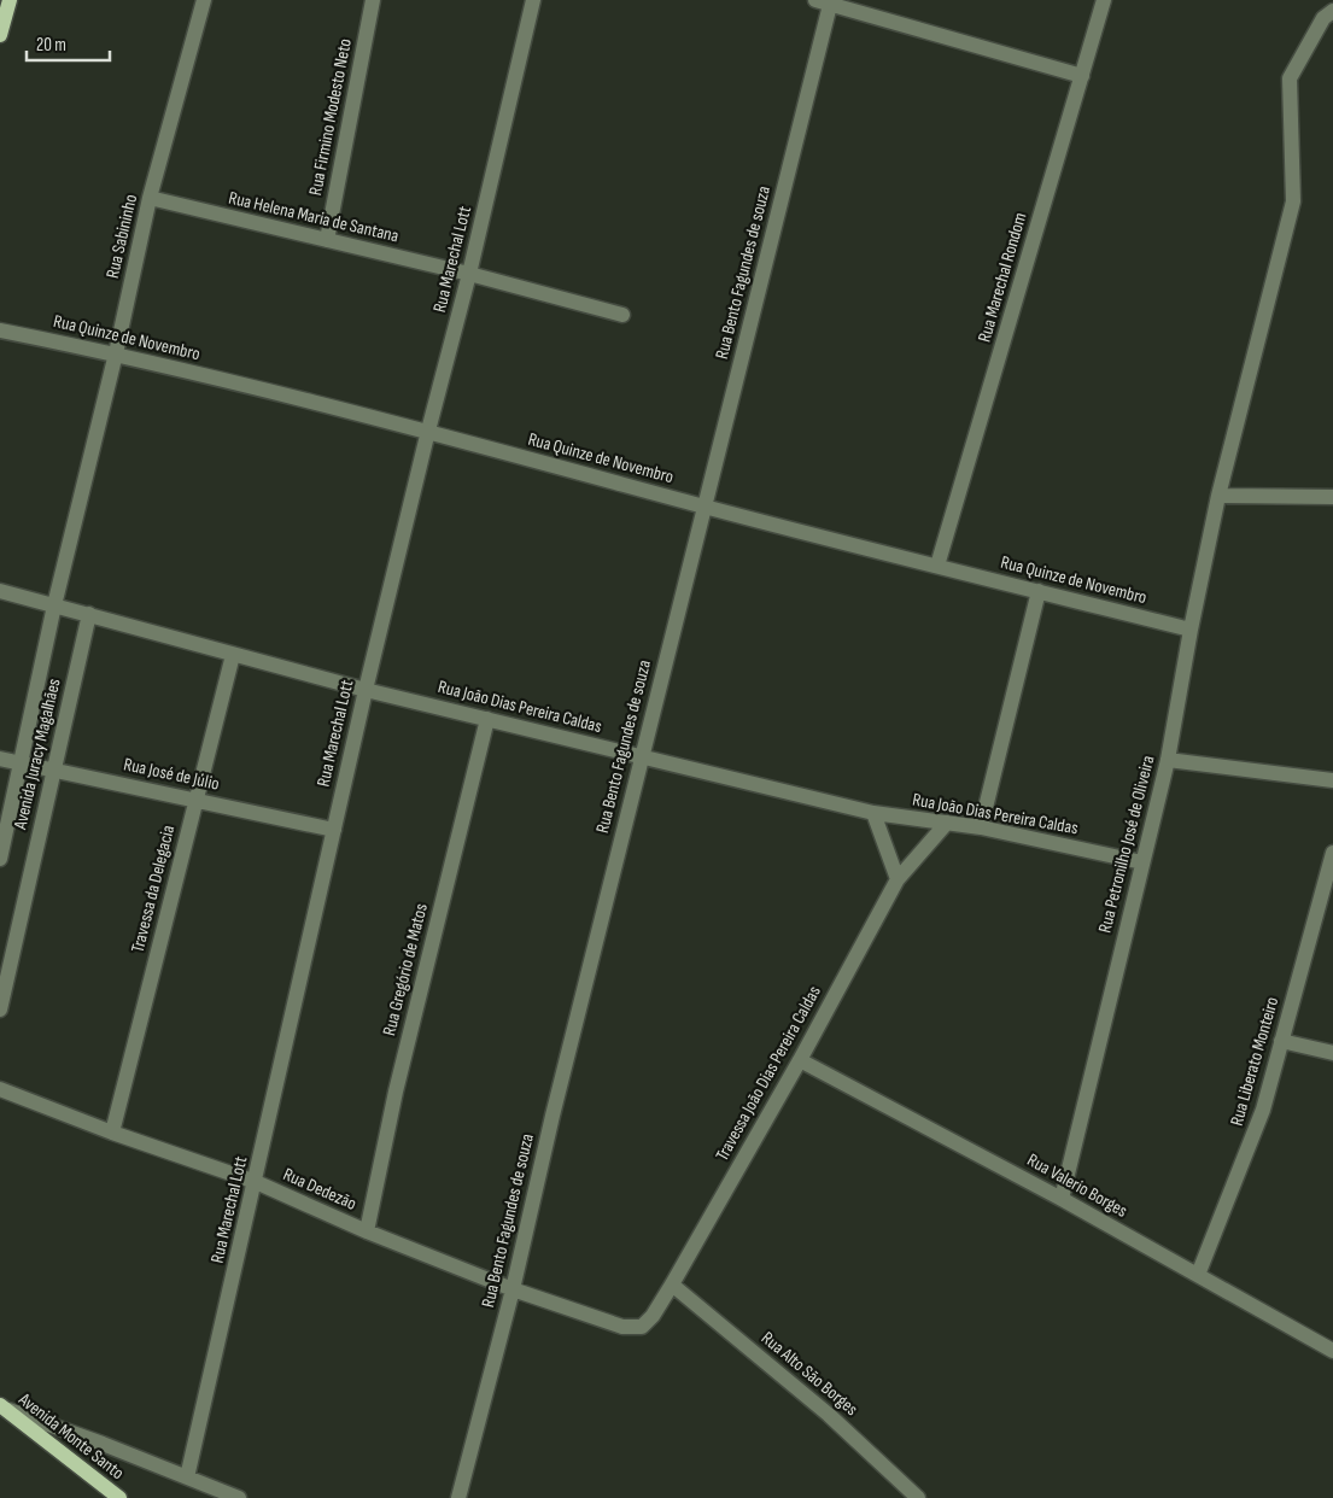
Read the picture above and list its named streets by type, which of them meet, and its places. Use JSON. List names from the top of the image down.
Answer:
{
  "streets": {
    "main road": ["Avenida Monte Santo"],
    "street": [
      "Rua Firmino Modesto Neto",
      "Rua Helena Maria de Santana",
      "Rua Sabininho",
      "Rua Marechal Lott",
      "Rua Bento Fagundes de souza",
      "Rua Marechal Rondom",
      "Rua Quinze de Novembro",
      "Rua João Dias Pereira Caldas",
      "Avenida Juracy Magalhães",
      "Rua José de Júlio",
      "Rua Petronilho José de Oliveira",
      "Travessa da Delegacia",
      "Rua Gregório de Matos",
      "Rua Liberato Monteiro",
      "Travessa João Dias Pereira Caldas",
      "Rua Valerio Borges",
      "Rua Dedezão",
      "Rua Alto São Borges"
    ]
  },
  "crossings": [
    ["Rua Firmino Modesto Neto", "Rua Helena Maria de Santana"],
    ["Rua Helena Maria de Santana", "Rua Sabininho"],
    ["Rua Helena Maria de Santana", "Rua Marechal Lott"],
    ["Rua Sabininho", "Rua Quinze de Novembro"],
    ["Rua Sabininho", "Avenida Juracy Magalhães"],
    ["Rua Marechal Lott", "Rua Quinze de Novembro"],
    ["Rua Marechal Lott", "Rua João Dias Pereira Caldas"],
    ["Rua Marechal Lott", "Rua José de Júlio"],
    ["Rua Marechal Lott", "Rua Dedezão"],
    ["Rua Bento Fagundes de souza", "Rua Quinze de Novembro"],
    ["Rua Bento Fagundes de souza", "Rua João Dias Pereira Caldas"],
    ["Rua Bento Fagundes de souza", "Rua Dedezão"],
    ["Rua Marechal Rondom", "Rua Quinze de Novembro"],
    ["Rua Quinze de Novembro", "Rua Petronilho José de Oliveira"],
    ["Rua João Dias Pereira Caldas", "Avenida Juracy Magalhães"],
    ["Rua João Dias Pereira Caldas", "Rua Petronilho José de Oliveira"],
    ["Rua João Dias Pereira Caldas", "Travessa da Delegacia"],
    ["Rua João Dias Pereira Caldas", "Rua Gregório de Matos"],
    ["Rua João Dias Pereira Caldas", "Travessa João Dias Pereira Caldas"],
    ["Avenida Juracy Magalhães", "Rua José de Júlio"],
    ["Rua José de Júlio", "Travessa da Delegacia"],
    ["Rua Petronilho José de Oliveira", "Rua Valerio Borges"],
    ["Travessa da Delegacia", "Rua Dedezão"],
    ["Rua Gregório de Matos", "Rua Dedezão"],
    ["Rua Liberato Monteiro", "Rua Valerio Borges"],
    ["Travessa João Dias Pereira Caldas", "Rua Valerio Borges"],
    ["Travessa João Dias Pereira Caldas", "Rua Dedezão"],
    ["Travessa João Dias Pereira Caldas", "Rua Alto São Borges"]
  ],
  "scale_bar": "20 m"
}
